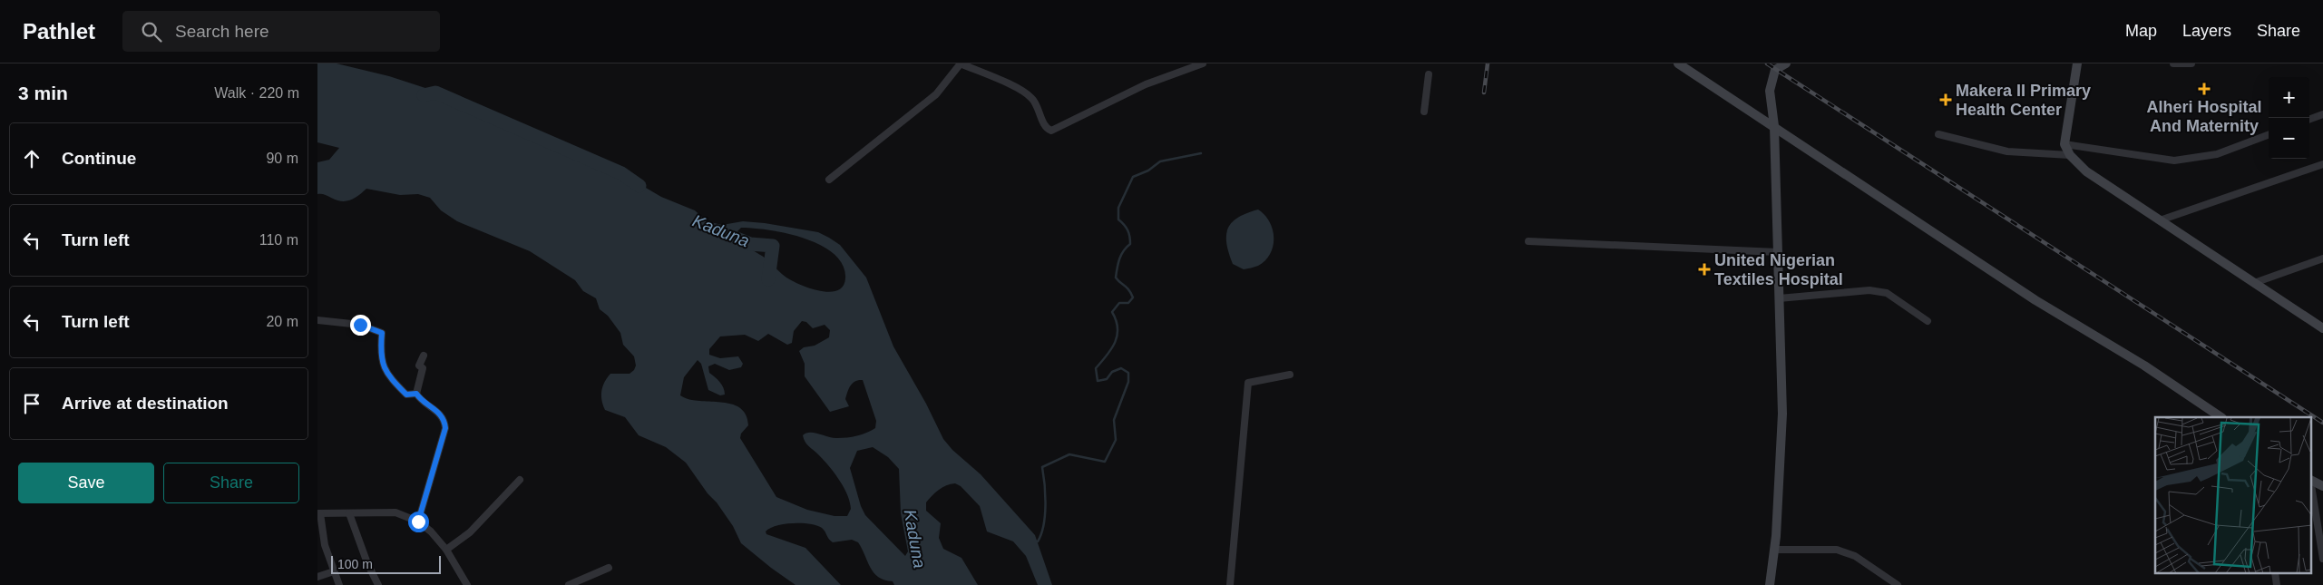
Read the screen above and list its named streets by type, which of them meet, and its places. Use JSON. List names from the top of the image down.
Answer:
{
  "water": ["Kaduna"],
  "places": {
    "health": ["Alheri Hospital And Maternity", "Makera II Primary Health Center", "United Nigerian Textiles Hospital"]
  },
  "scale_bar": "100 m",
  "page": {
    "header": "Pathlet",
    "search": "Search here",
    "nav": ["Map", "Layers", "Share"],
    "heading": ["3 min", "Walk · 220 m"],
    "map_buttons": ["+", "−"],
    "list": [
      ["Continue", "90 m"],
      ["Turn left", "110 m"],
      ["Turn left", "20 m"],
      "Arrive at destination"
    ],
    "buttons": ["Save", "Share"],
    "scale": "100 m"
  }
}
